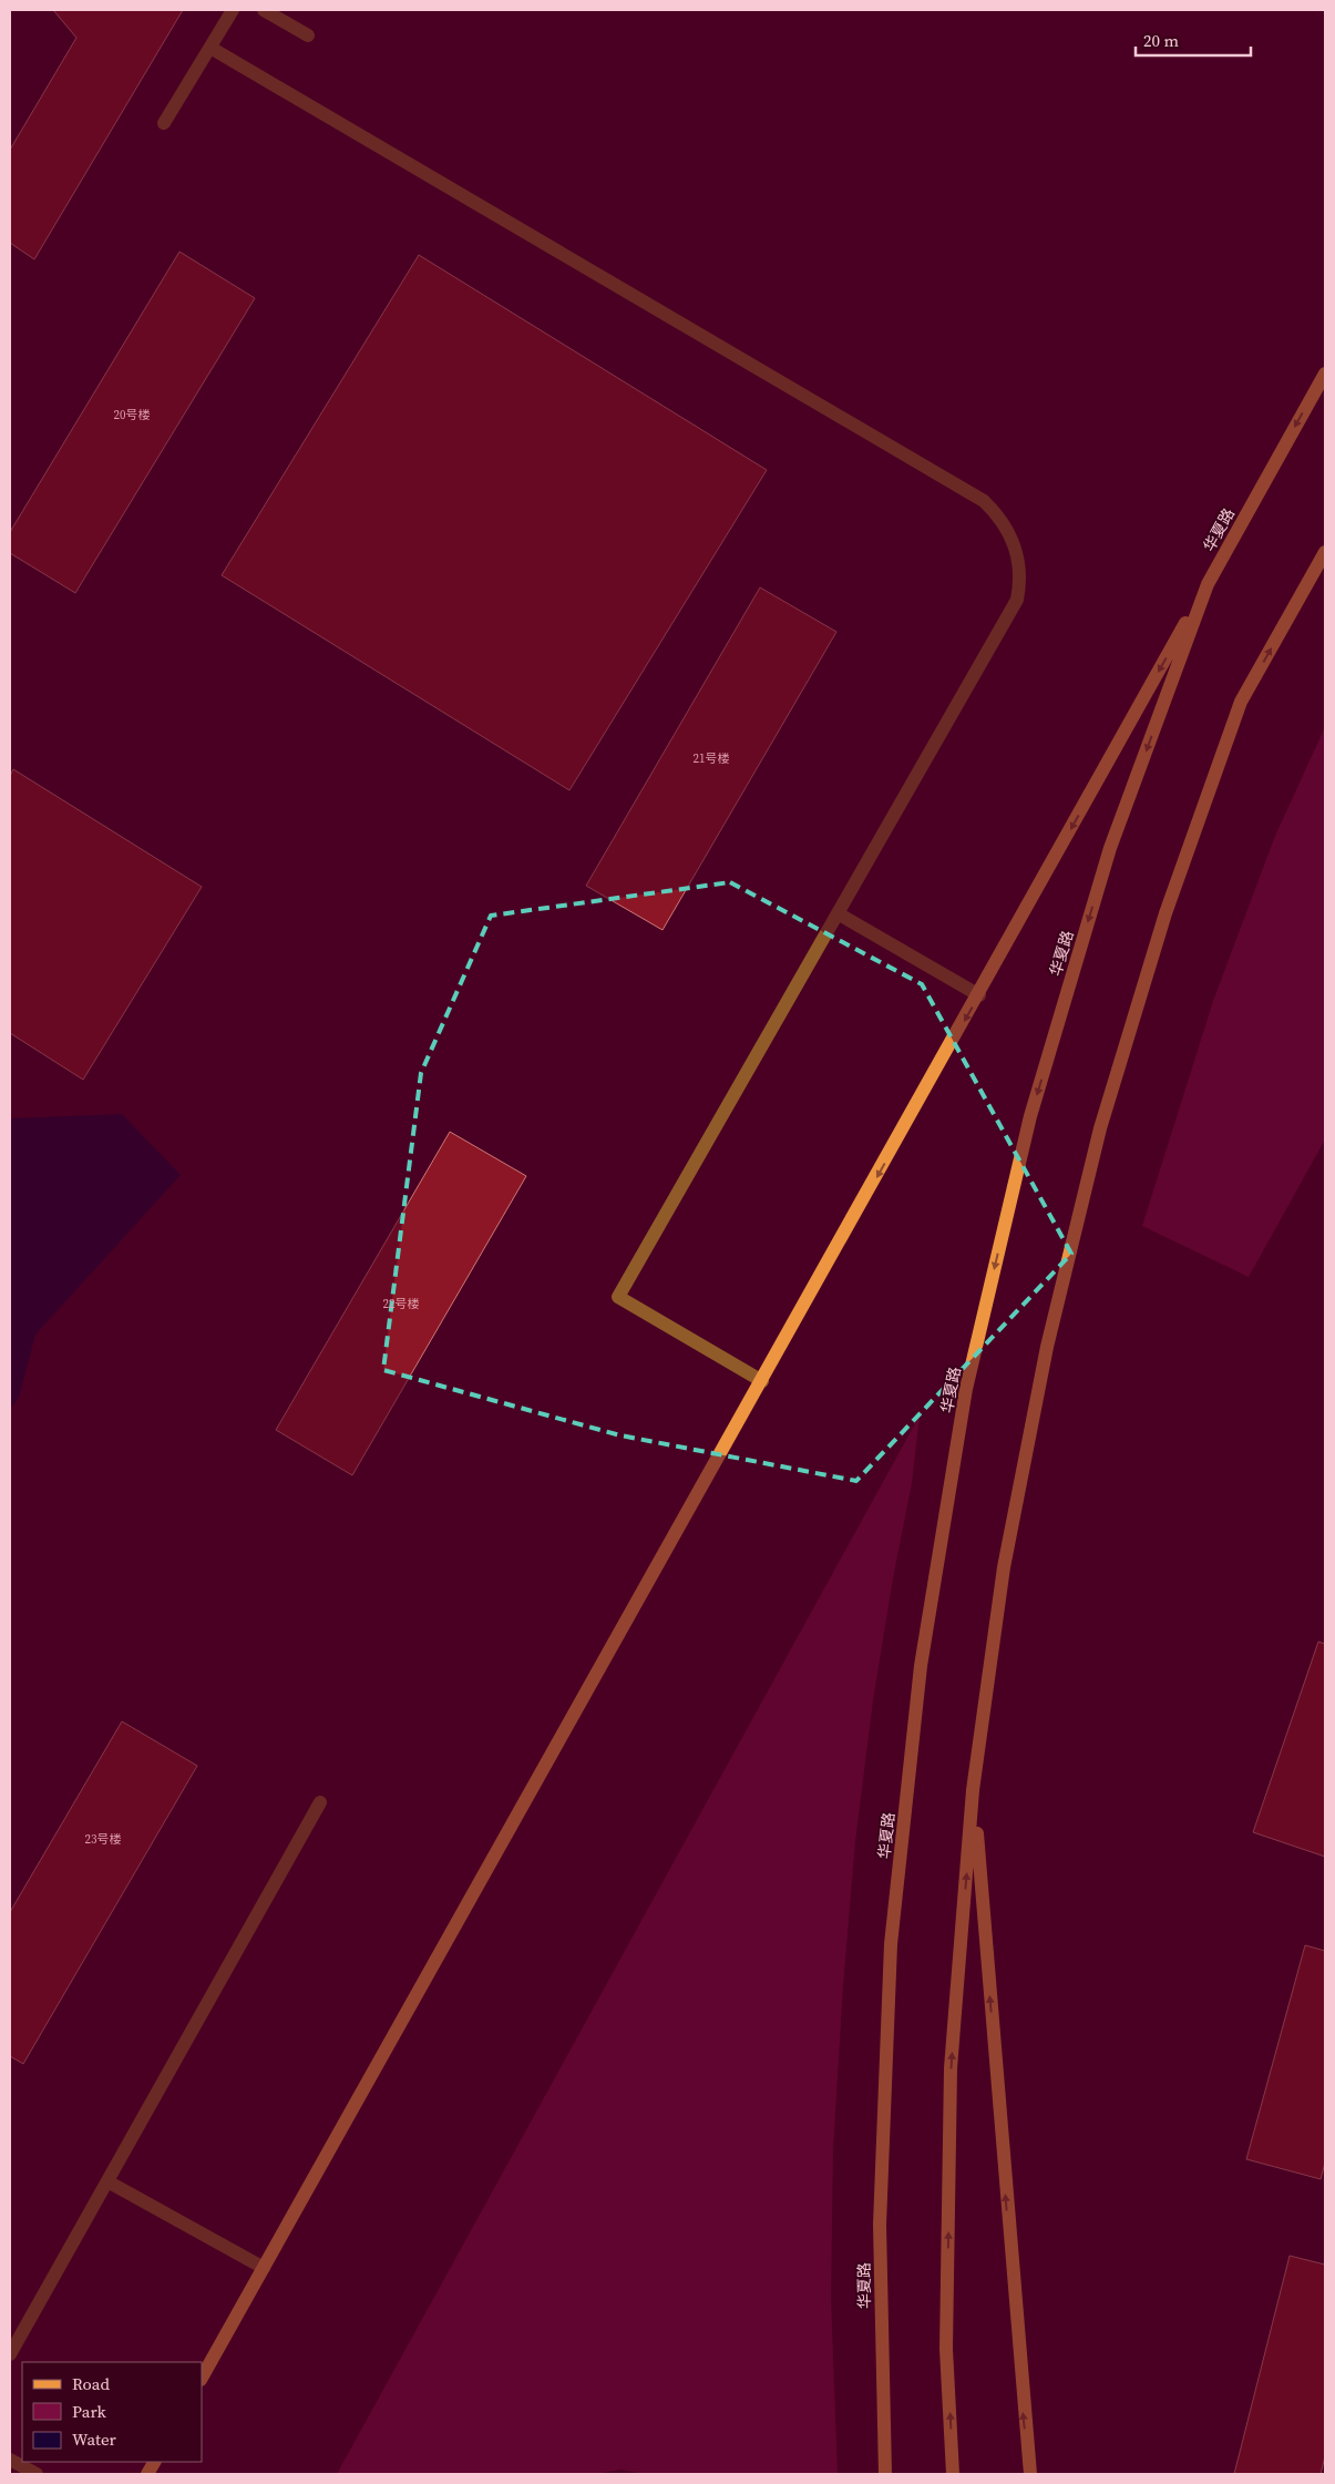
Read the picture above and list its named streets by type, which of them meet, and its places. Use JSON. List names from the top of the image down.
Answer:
{
  "streets": {
    "main road": ["华夏路"]
  },
  "house_numbers": [
    "20号楼",
    "21号楼",
    "22号楼",
    "23号楼"
  ],
  "legend": ["Road", "Park", "Water"],
  "scale_bar": "20 m"
}
